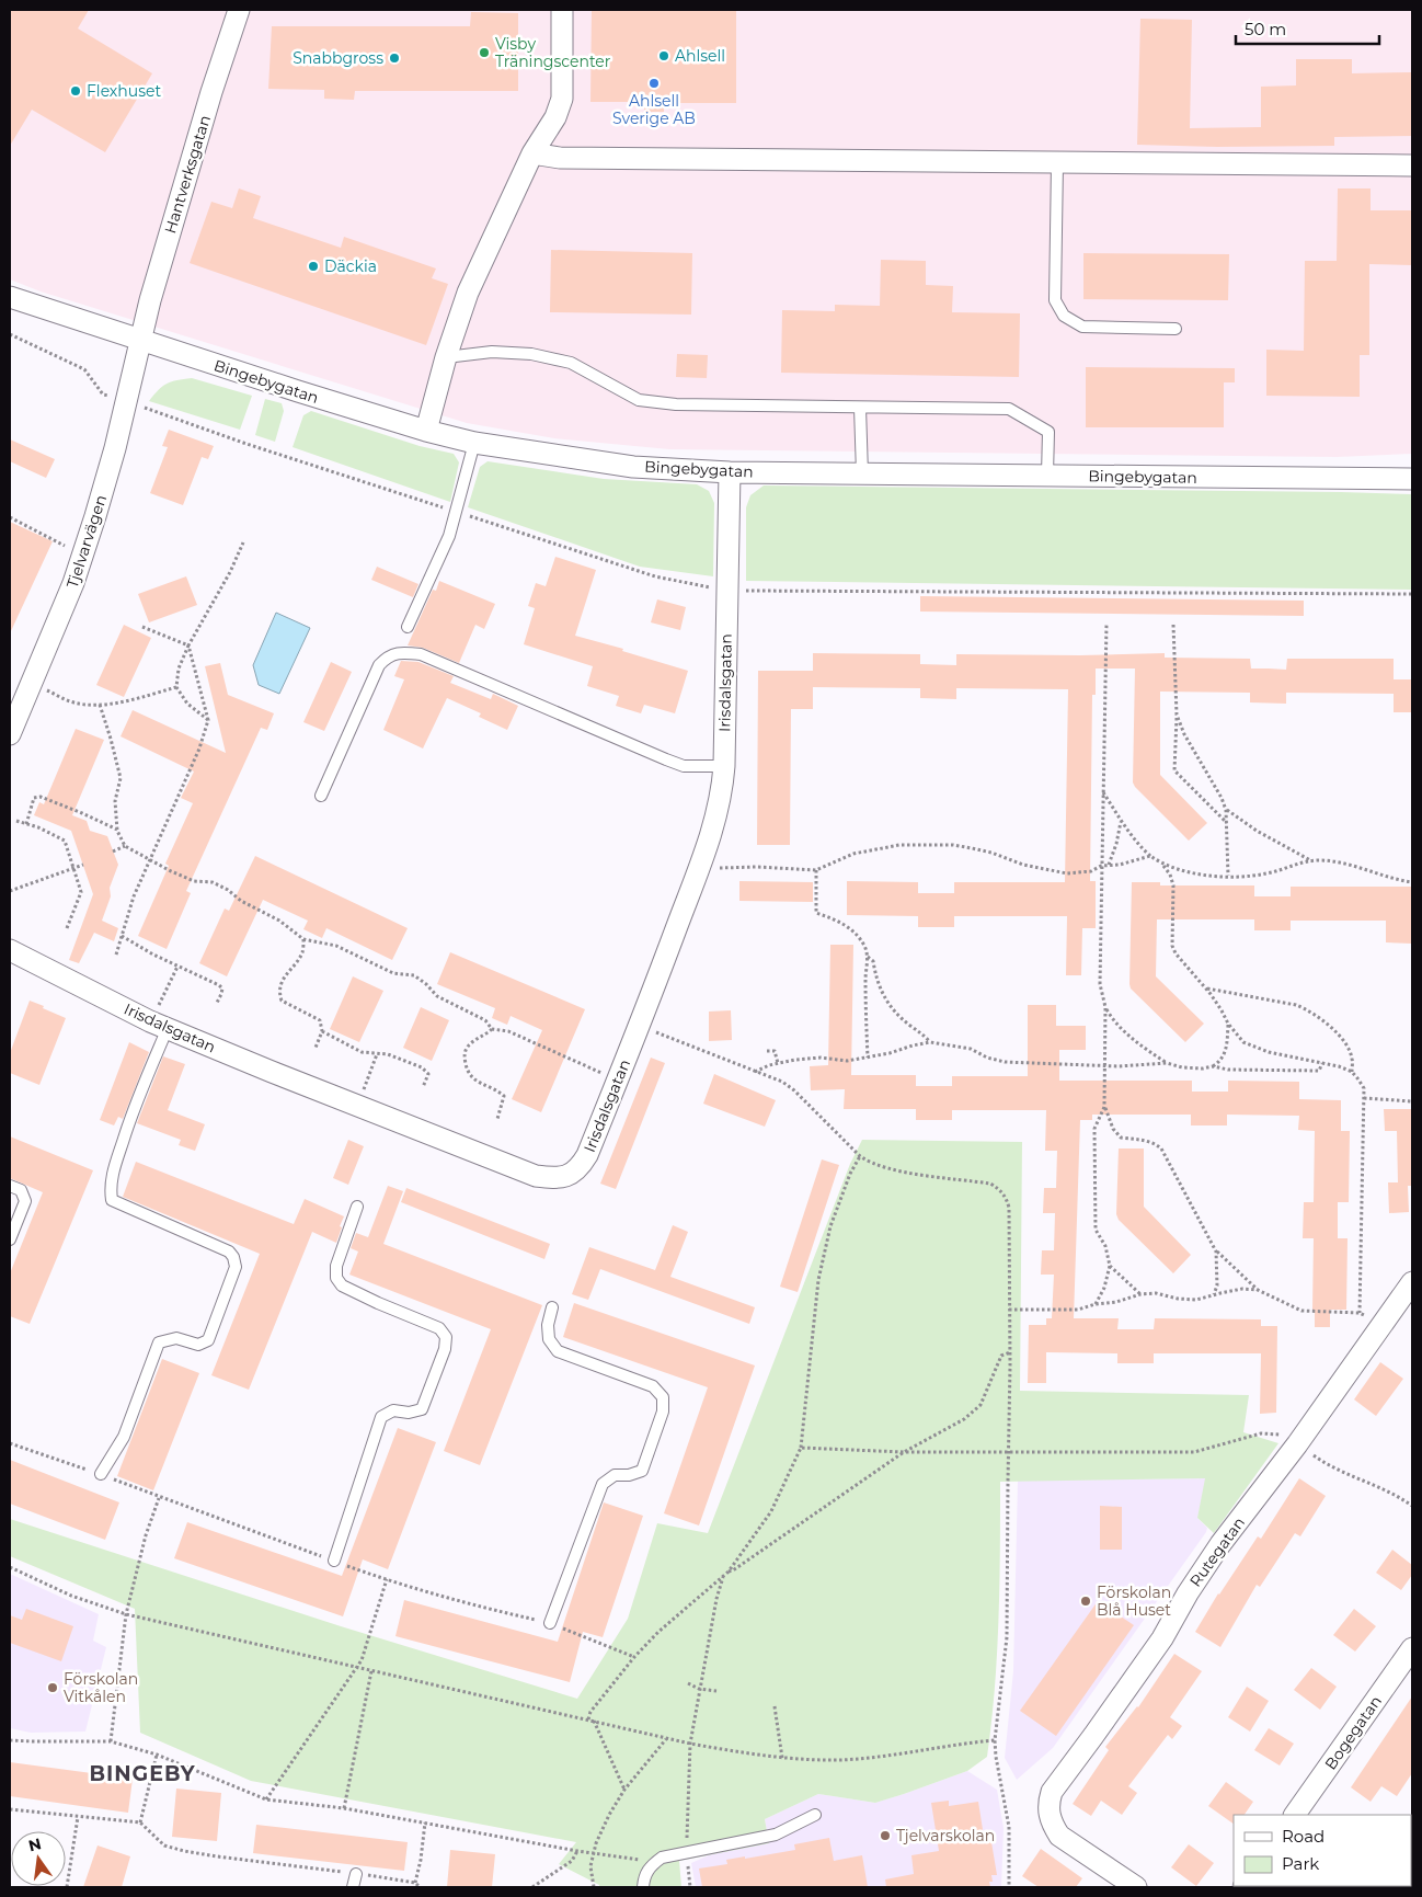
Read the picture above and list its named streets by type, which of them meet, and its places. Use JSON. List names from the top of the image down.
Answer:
{
  "streets": {
    "street": [
      "Hantverksgatan",
      "Bingebygatan",
      "Tjelvarvägen",
      "Irisdalsgatan",
      "Rutegatan",
      "Bogegatan"
    ]
  },
  "crossings": [
    ["Hantverksgatan", "Bingebygatan"],
    ["Hantverksgatan", "Tjelvarvägen"],
    ["Bingebygatan", "Tjelvarvägen"],
    ["Bingebygatan", "Irisdalsgatan"]
  ],
  "districts": ["BINGEBY"],
  "places": [
    "Visby Träningscenter",
    "Ahlsell",
    "Snabbgross",
    "Ahlsell Sverige AB",
    "Flexhuset",
    "Däckia",
    "Förskolan Blå Huset",
    "Förskolan Vitkålen",
    "Tjelvarskolan"
  ],
  "legend": ["Road", "Park"],
  "scale_bar": "50 m",
  "north": "top"
}
